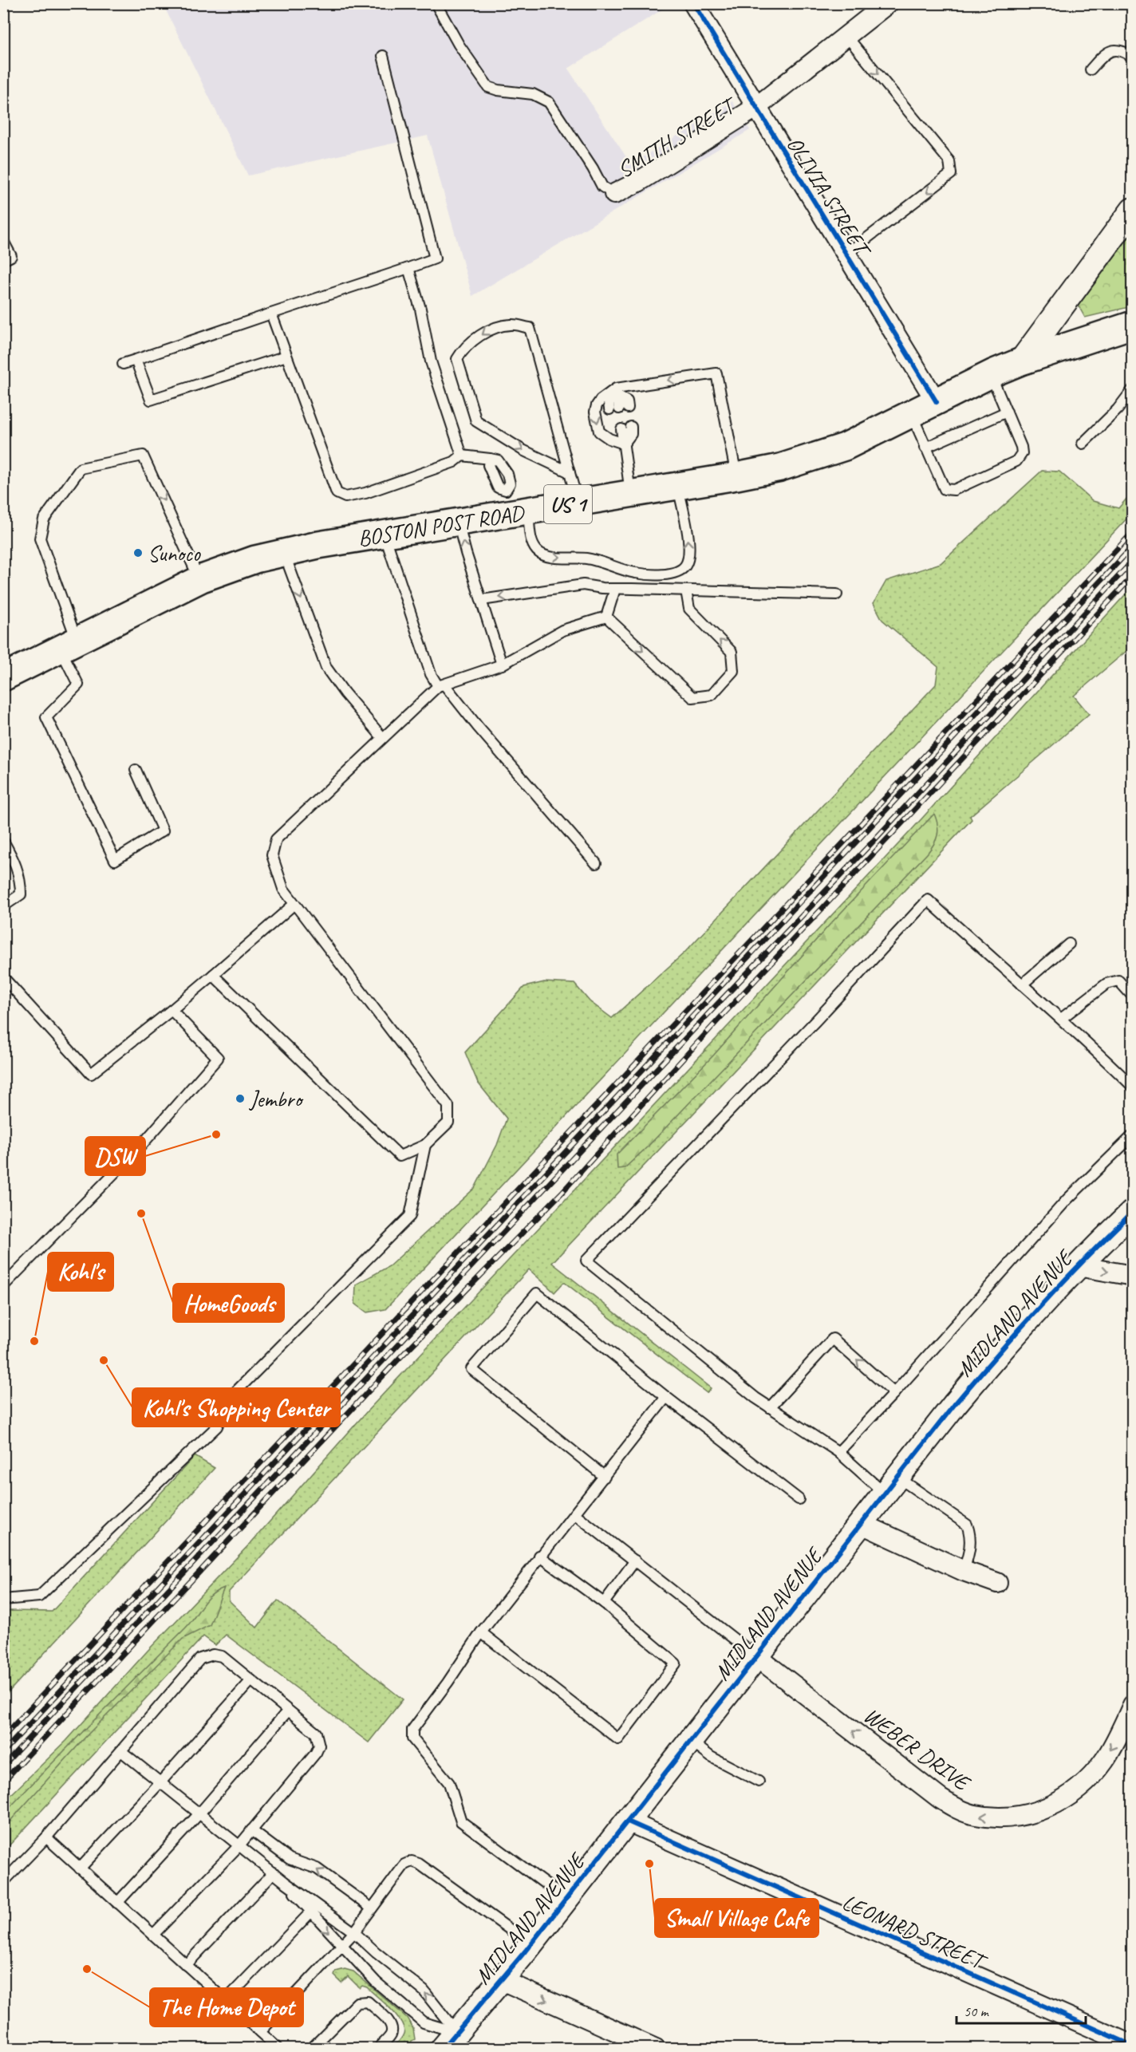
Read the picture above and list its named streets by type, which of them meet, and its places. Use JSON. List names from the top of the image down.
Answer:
{
  "streets": {
    "main road": ["US 1", "BOSTON POST ROAD"],
    "street": [
      "SMITH STREET",
      "OLIVIA STREET",
      "MIDLAND AVENUE",
      "WEBER DRIVE",
      "LEONARD STREET"
    ]
  },
  "crossings": [
    ["SMITH STREET", "OLIVIA STREET"],
    ["OLIVIA STREET", "BOSTON POST ROAD"],
    ["MIDLAND AVENUE", "WEBER DRIVE"],
    ["MIDLAND AVENUE", "LEONARD STREET"]
  ],
  "places": [
    "Sunoco",
    "Jembro",
    "DSW",
    "HomeGoods",
    "Kohl's",
    "Kohl's Shopping Center",
    "Small Village Cafe",
    "The Home Depot"
  ],
  "scale_bar": "50 m"
}
